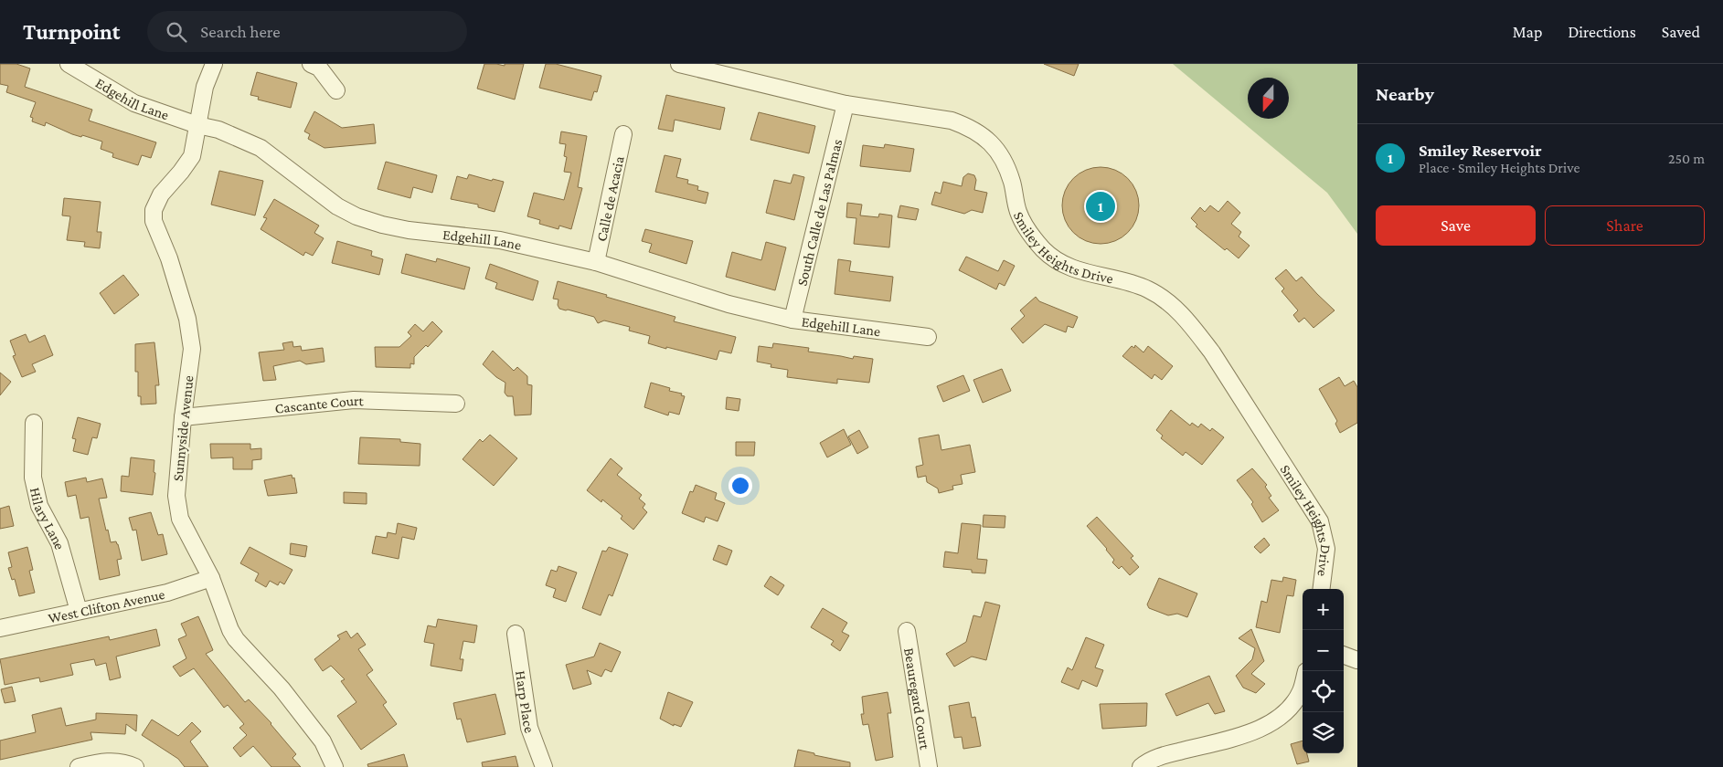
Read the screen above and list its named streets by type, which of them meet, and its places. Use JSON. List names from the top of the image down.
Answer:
{
  "streets": {
    "street": [
      "Edgehill Lane",
      "Calle de Acacia",
      "South Calle de Las Palmas",
      "Smiley Heights Drive",
      "Cascante Court",
      "Sunnyside Avenue",
      "Hilary Lane",
      "West Clifton Avenue",
      "Beauregard Court",
      "Harp Place"
    ]
  },
  "crossings": [
    ["Edgehill Lane", "Calle de Acacia"],
    ["Edgehill Lane", "South Calle de Las Palmas"],
    ["Edgehill Lane", "Sunnyside Avenue"],
    ["South Calle de Las Palmas", "Smiley Heights Drive"],
    ["Cascante Court", "Sunnyside Avenue"],
    ["Sunnyside Avenue", "West Clifton Avenue"],
    ["Hilary Lane", "West Clifton Avenue"]
  ],
  "north": "bottom",
  "page": {
    "header": "Turnpoint",
    "search": "Search here",
    "nav": ["Map", "Directions", "Saved"],
    "heading": "Nearby",
    "list": [
      {
        "mark": "1",
        "name": "Smiley Reservoir",
        "note": "Place · Smiley Heights Drive",
        "value": "250 m"
      }
    ],
    "pins": "1",
    "buttons": ["Save", "Share"],
    "map_buttons": ["+", "−"]
  }
}
